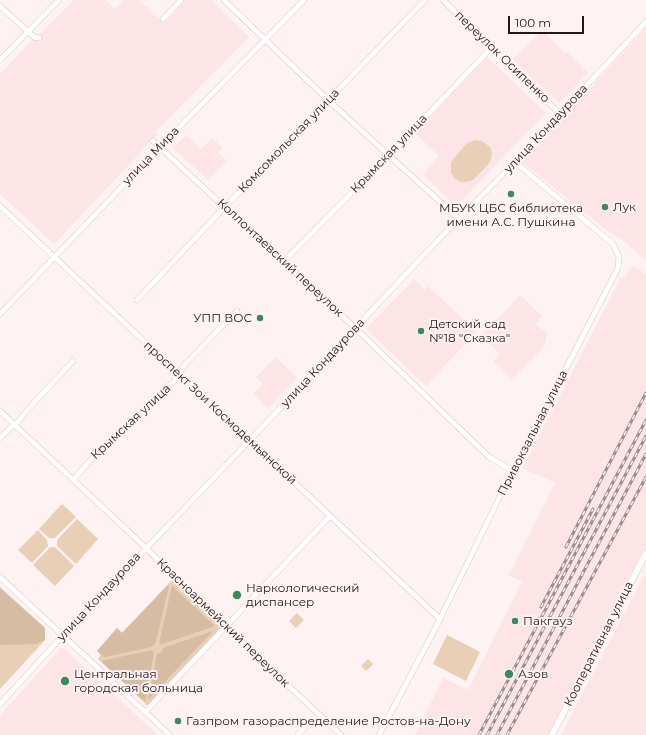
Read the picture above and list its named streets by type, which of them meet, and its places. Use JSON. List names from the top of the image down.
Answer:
{
  "streets": {
    "main road": ["Кооперативная улица"],
    "street": [
      "переулок Осипенко",
      "улица Кондаурова",
      "Комсомольская улица",
      "Крымская улица",
      "улица Мира",
      "Коллонтаевский переулок",
      "проспект Зои Космодемьянской",
      "Привокзальная улица",
      "Красноармейский переулок"
    ]
  },
  "crossings": [
    ["переулок Осипенко", "улица Кондаурова"],
    ["переулок Осипенко", "Крымская улица"],
    ["улица Кондаурова", "Коллонтаевский переулок"],
    ["улица Кондаурова", "проспект Зои Космодемьянской"],
    ["улица Кондаурова", "Привокзальная улица"],
    ["улица Кондаурова", "Красноармейский переулок"],
    ["Комсомольская улица", "Коллонтаевский переулок"],
    ["Крымская улица", "Коллонтаевский переулок"],
    ["Крымская улица", "проспект Зои Космодемьянской"],
    ["Крымская улица", "Красноармейский переулок"],
    ["улица Мира", "Коллонтаевский переулок"],
    ["улица Мира", "проспект Зои Космодемьянской"],
    ["Коллонтаевский переулок", "Привокзальная улица"],
    ["проспект Зои Космодемьянской", "Привокзальная улица"]
  ],
  "places": [
    "МБУК ЦБС библиотека имени А.С. Пушкина",
    "Лук",
    "УПП ВОС",
    "Детский сад №18 \"Сказка\"",
    "Наркологический диспансер",
    "Пакгауз",
    "Азов",
    "Центральная городская больница",
    "Газпром газораспределение Ростов-на-Дону"
  ],
  "scale_bar": "100 m"
}
